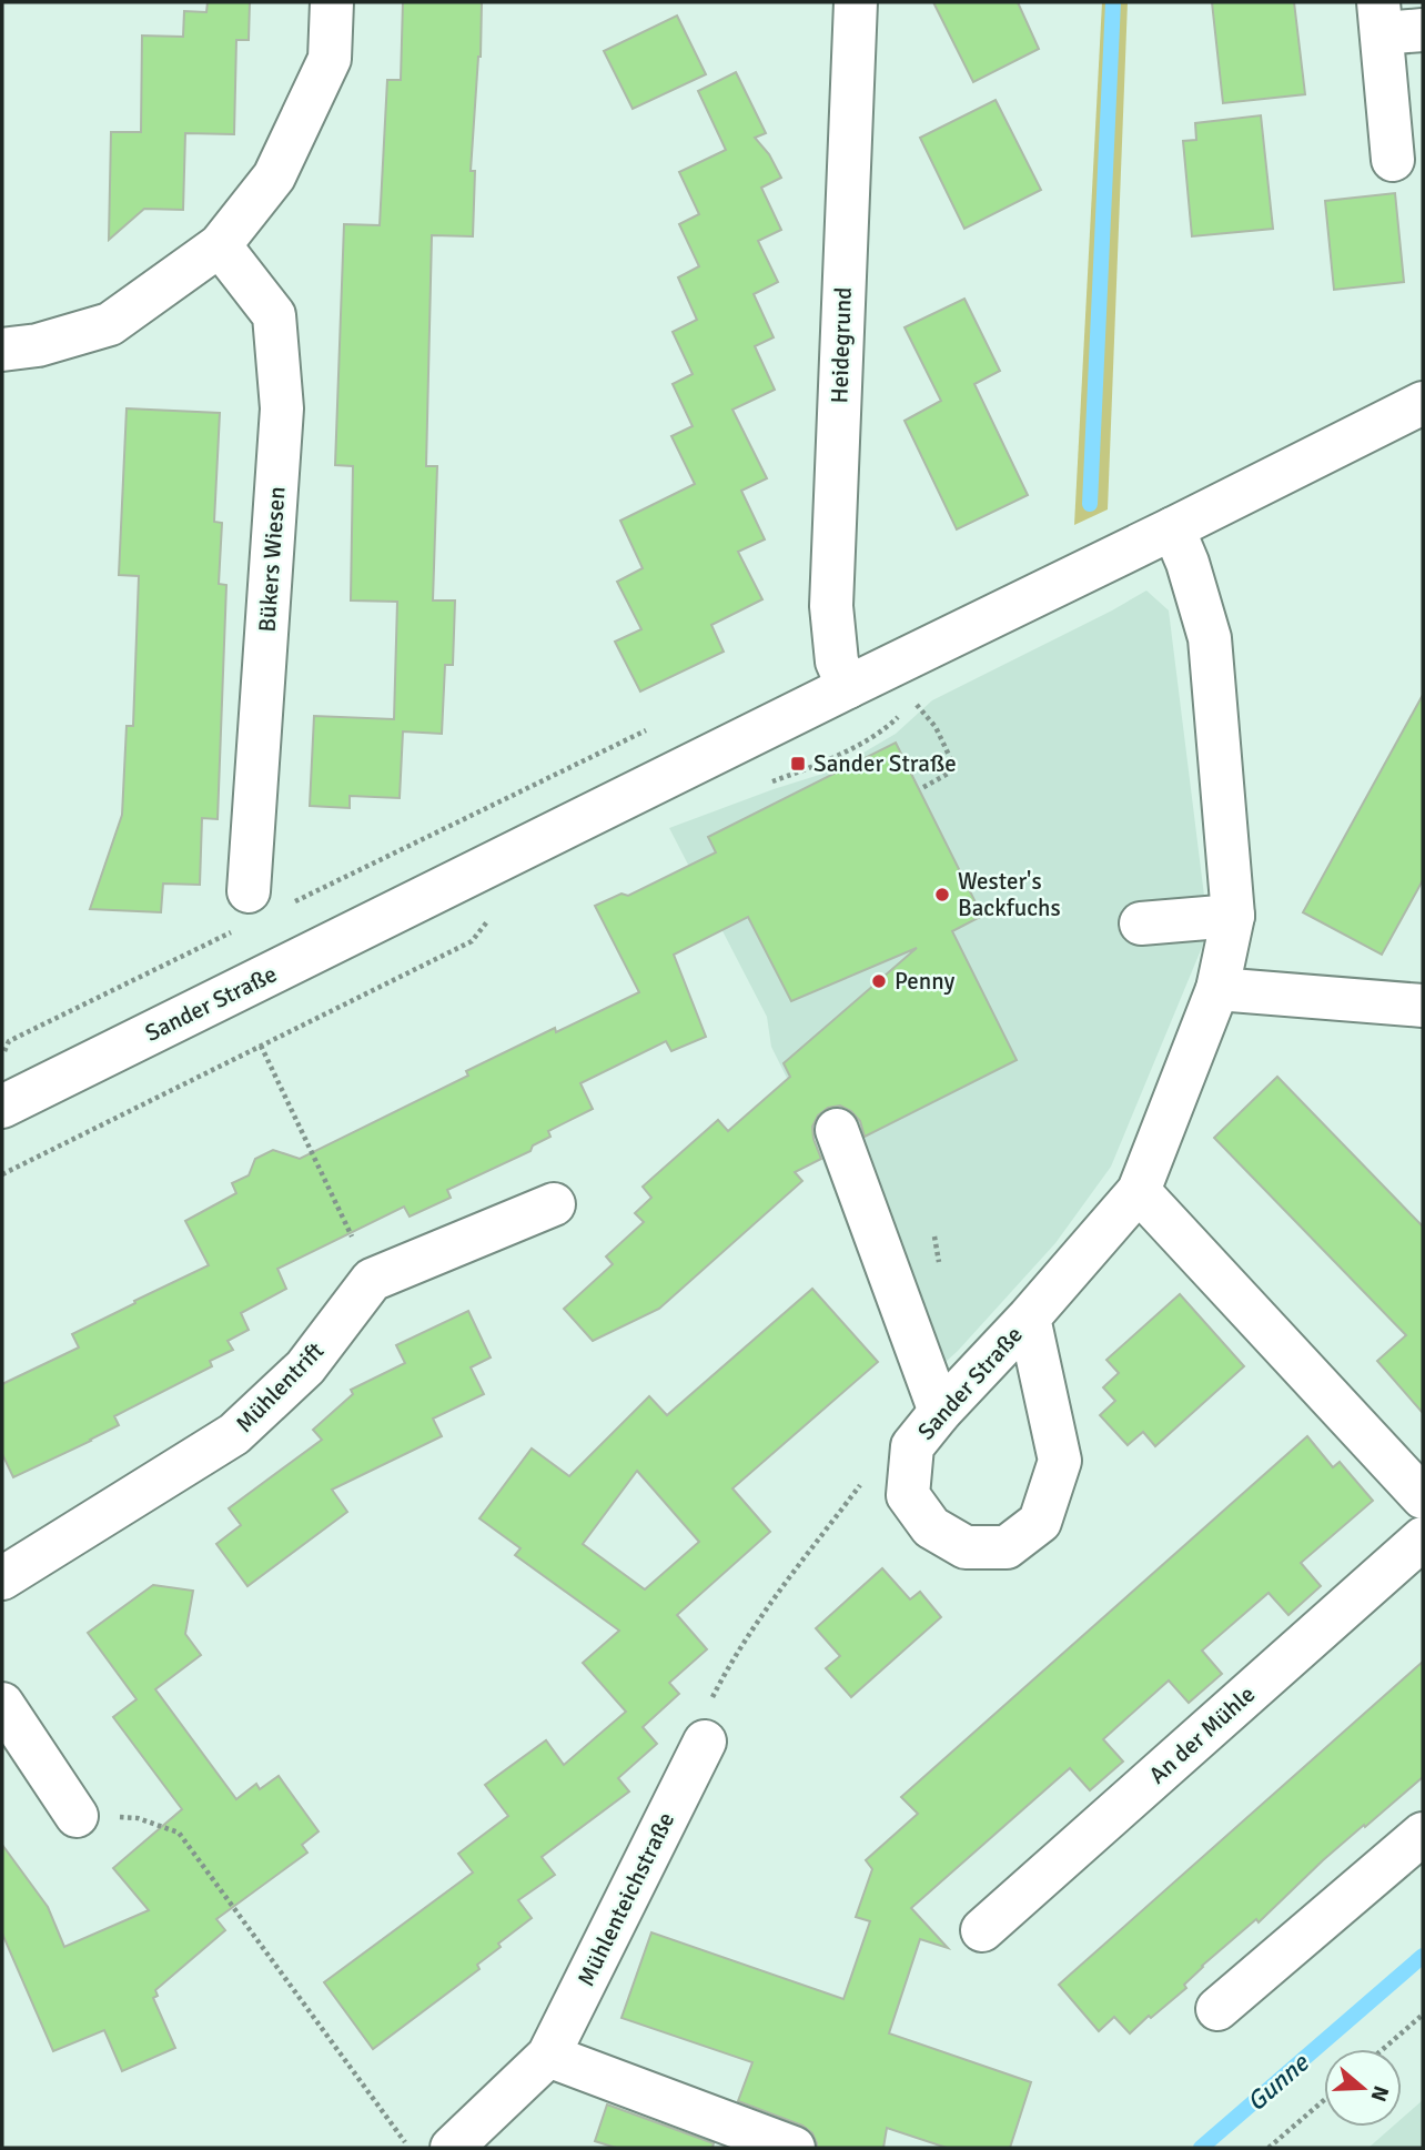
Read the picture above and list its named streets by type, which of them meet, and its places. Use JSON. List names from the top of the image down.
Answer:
{
  "streets": {
    "street": [
      "Heidegrund",
      "Bükers Wiesen",
      "Sander Straße",
      "Mühlentrift",
      "An der Mühle",
      "Mühlenteichstraße"
    ]
  },
  "crossings": [
    ["Heidegrund", "Sander Straße"]
  ],
  "water": ["Gunne"],
  "places": {
    "transit": ["Sander Straße"],
    "other": ["Wester's Backfuchs", "Penny"]
  },
  "north": "right"
}
